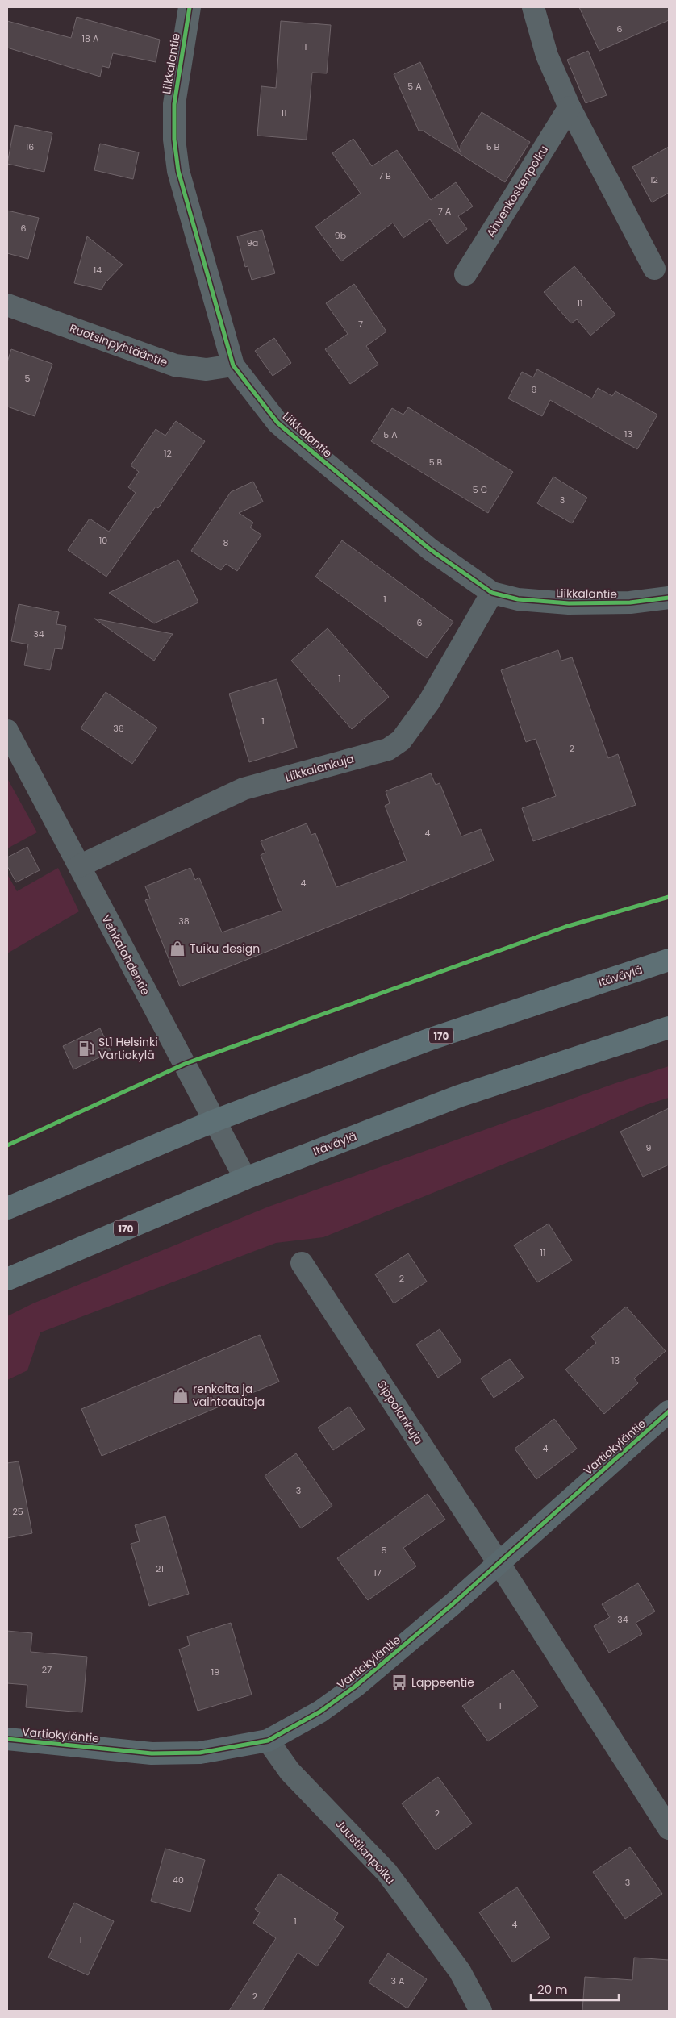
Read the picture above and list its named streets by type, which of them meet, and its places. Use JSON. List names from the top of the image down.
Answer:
{
  "streets": {
    "main road": ["Itäväylä", "170"],
    "street": [
      "Liikkalantie",
      "Ahvenkoskenpolku",
      "Ruotsinpyhtääntie",
      "Liikkalankuja",
      "Vehkalahdentie",
      "Sippolankuja",
      "Vartiokyläntie",
      "Juustilanpolku"
    ]
  },
  "crossings": [
    ["Liikkalantie", "Ruotsinpyhtääntie"],
    ["Liikkalantie", "Liikkalankuja"],
    ["Liikkalankuja", "Vehkalahdentie"],
    ["Vehkalahdentie", "Itäväylä"],
    ["Sippolankuja", "Vartiokyläntie"],
    ["Vartiokyläntie", "Juustilanpolku"]
  ],
  "places": {
    "shop": ["Tuiku design", "renkaita ja vaihtoautoja"],
    "fuel station": ["St1 Helsinki Vartiokylä"],
    "bus stop": ["Lappeentie"]
  },
  "house_numbers": [
    "6",
    "18 A",
    "11",
    "5 A",
    "11",
    "16",
    "5 B",
    "7 B",
    "12",
    "7 A",
    "6",
    "9b",
    "9a",
    "14",
    "11",
    "7",
    "5",
    "9",
    "13",
    "5 A",
    "12",
    "5 B",
    "5 C",
    "3",
    "10",
    "8",
    "1",
    "6",
    "34",
    "1",
    "1",
    "36",
    "2",
    "4",
    "4",
    "38",
    "9",
    "11",
    "2",
    "13",
    "4",
    "3",
    "25",
    "5",
    "21",
    "17",
    "34",
    "27",
    "19",
    "1",
    "2",
    "40",
    "3",
    "1",
    "4",
    "1",
    "3 A",
    "2"
  ],
  "scale_bar": "20 m"
}
